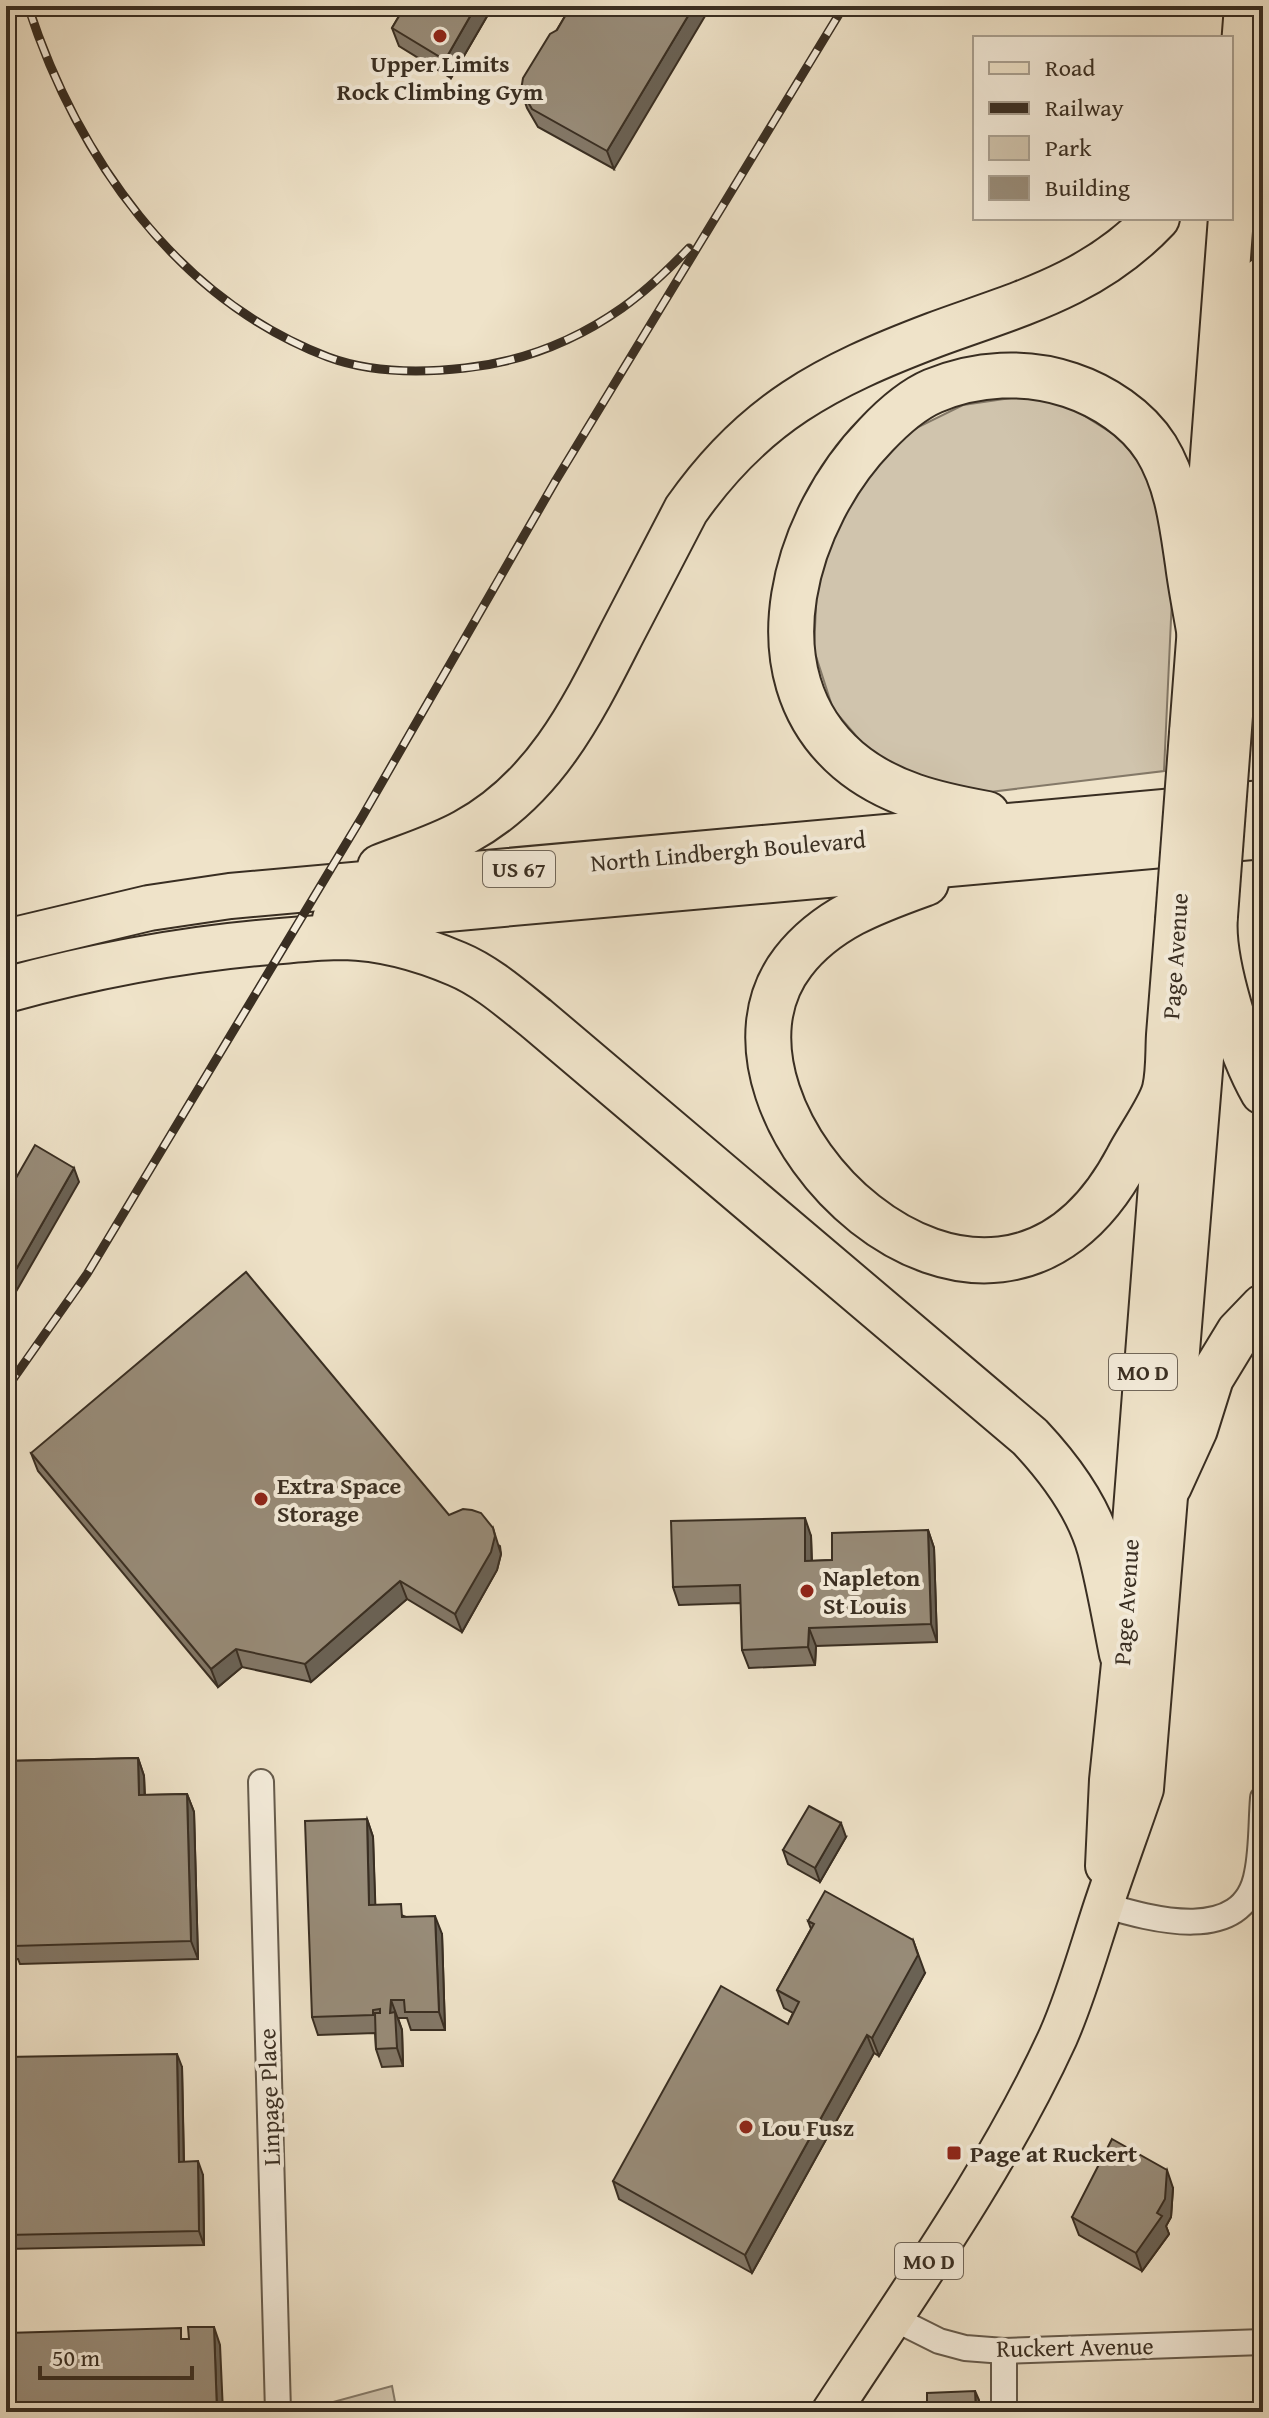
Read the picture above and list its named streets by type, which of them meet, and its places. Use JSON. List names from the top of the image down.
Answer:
{
  "streets": {
    "highway": [
      "North Lindbergh Boulevard",
      "US 67",
      "Page Avenue",
      "MO D"
    ],
    "street": ["Linpage Place", "Ruckert Avenue"]
  },
  "crossings": [
    ["Page Avenue", "Ruckert Avenue"]
  ],
  "places": {
    "other": [
      "Upper Limits Rock Climbing Gym",
      "Extra Space Storage",
      "Napleton St Louis",
      "Lou Fusz"
    ],
    "transit": ["Page at Ruckert"]
  },
  "legend": [
    "Road",
    "Railway",
    "Park",
    "Building"
  ],
  "scale_bar": "50 m"
}
